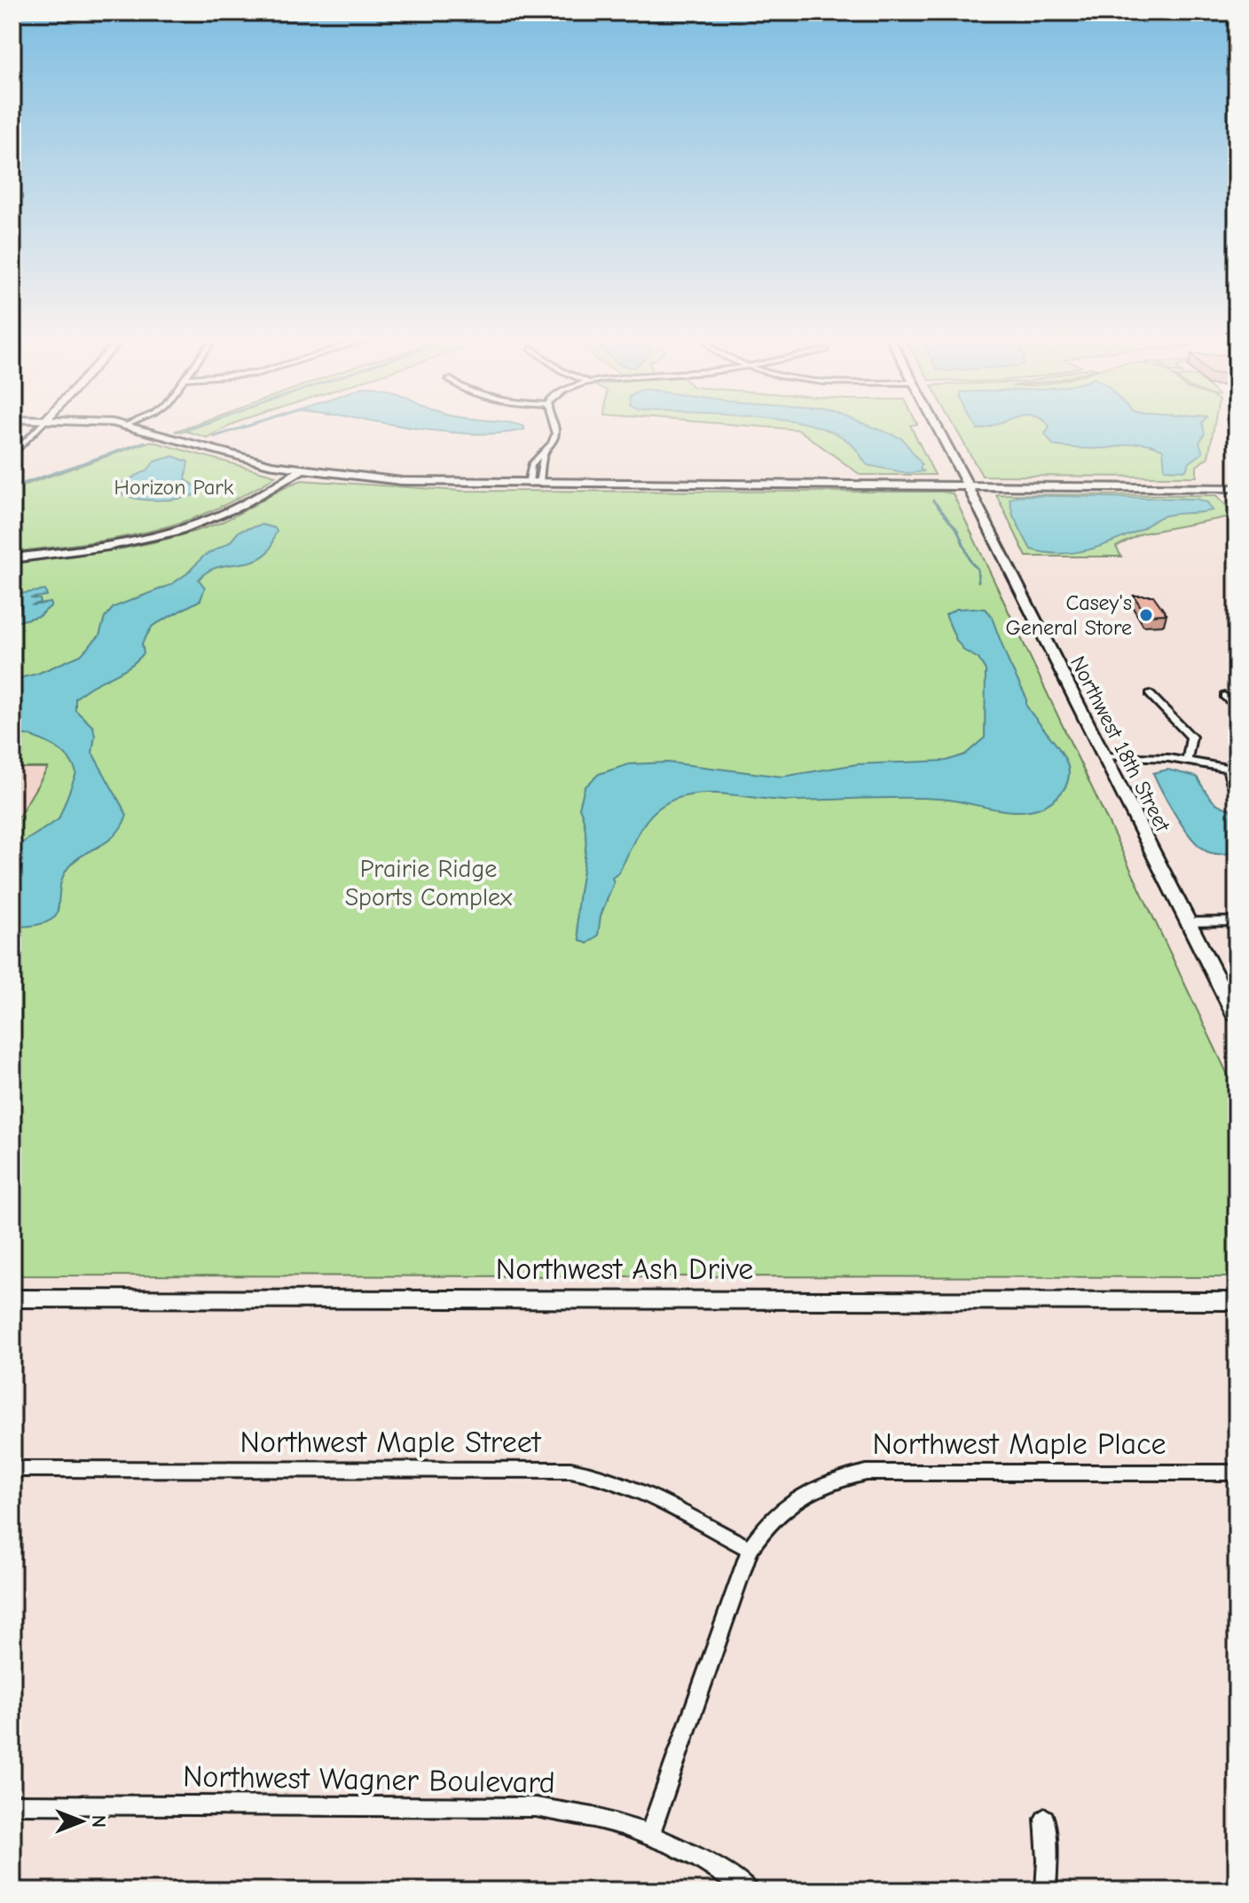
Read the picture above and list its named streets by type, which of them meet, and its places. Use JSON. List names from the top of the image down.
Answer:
{
  "streets": {
    "main road": ["Northwest 18th Street", "Northwest Ash Drive"],
    "street": ["Northwest Maple Street", "Northwest Maple Place", "Northwest Wagner Boulevard"]
  },
  "crossings": [
    ["Northwest Maple Street", "Northwest Maple Place"],
    ["Northwest Maple Place", "Northwest Wagner Boulevard"]
  ],
  "parks": ["Horizon Park", "Prairie Ridge Sports Complex"],
  "places": ["Casey's General Store"],
  "north": "right"
}
